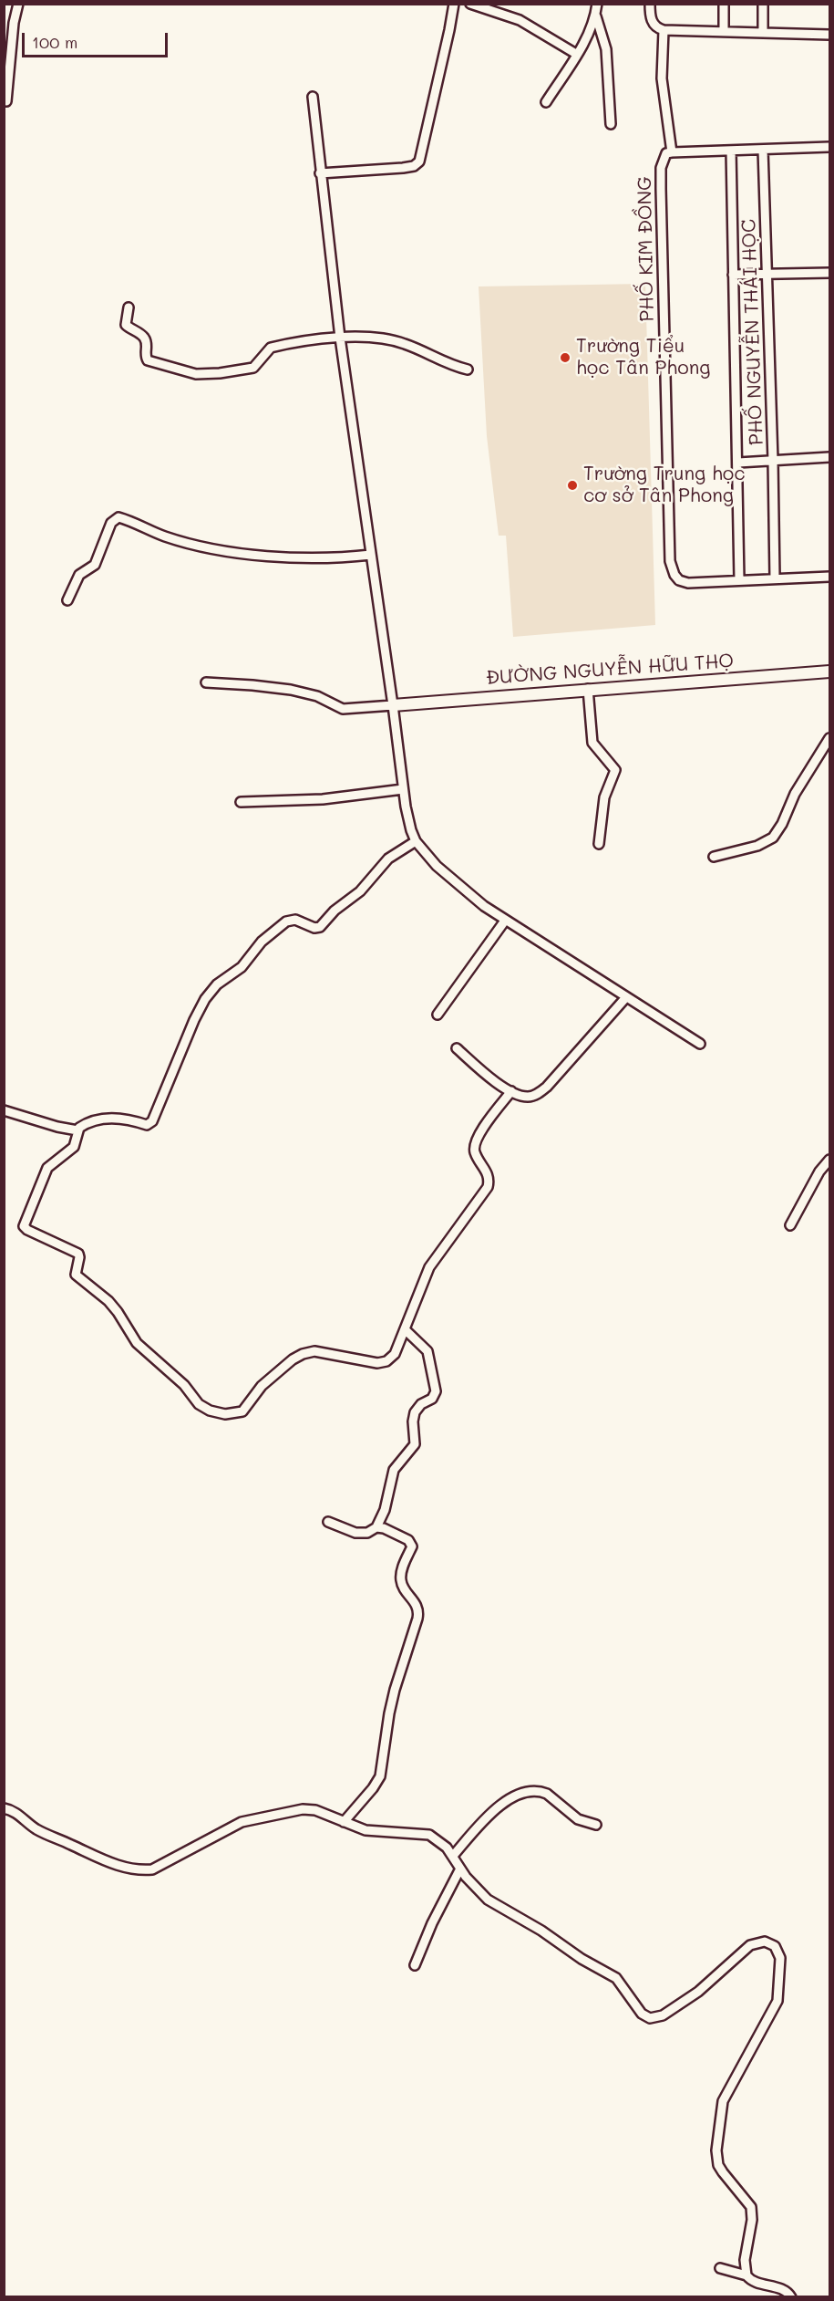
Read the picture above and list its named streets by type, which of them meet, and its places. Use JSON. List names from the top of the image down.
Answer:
{
  "streets": {
    "street": ["PHỐ KIM ĐỒNG", "PHỐ NGUYỄN THÁI HỌC", "ĐƯỜNG NGUYỄN HỮU THỌ"]
  },
  "crossings": [
    ["PHỐ KIM ĐỒNG", "PHỐ NGUYỄN THÁI HỌC"]
  ],
  "places": ["Trường Tiểu học Tân Phong", "Trường Trung học cơ sở Tân Phong"],
  "scale_bar": "100 m"
}
